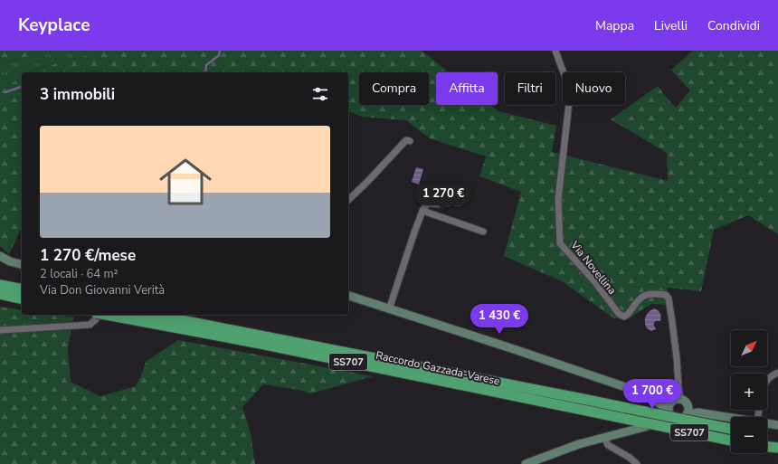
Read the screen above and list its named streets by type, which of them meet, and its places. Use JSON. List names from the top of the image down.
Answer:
{
  "streets": {
    "highway": ["SS707", "Raccordo Gazzada-Varese"],
    "street": ["Via Novellina"]
  },
  "north": "top right",
  "page": {
    "header": "Keyplace",
    "nav": ["Mappa", "Livelli", "Condividi"],
    "chip": [
      "Compra",
      "Affitta",
      "Filtri",
      "Nuovo"
    ],
    "heading": "3 immobili",
    "list": [
      {
        "name": "1 270 €/mese",
        "note": "2 locali · 64 m² · Via Don Giovanni Verità"
      }
    ],
    "price": ["1 270 €", "1 430 €", "1 700 €"],
    "map_buttons": ["+", "−"]
  }
}
